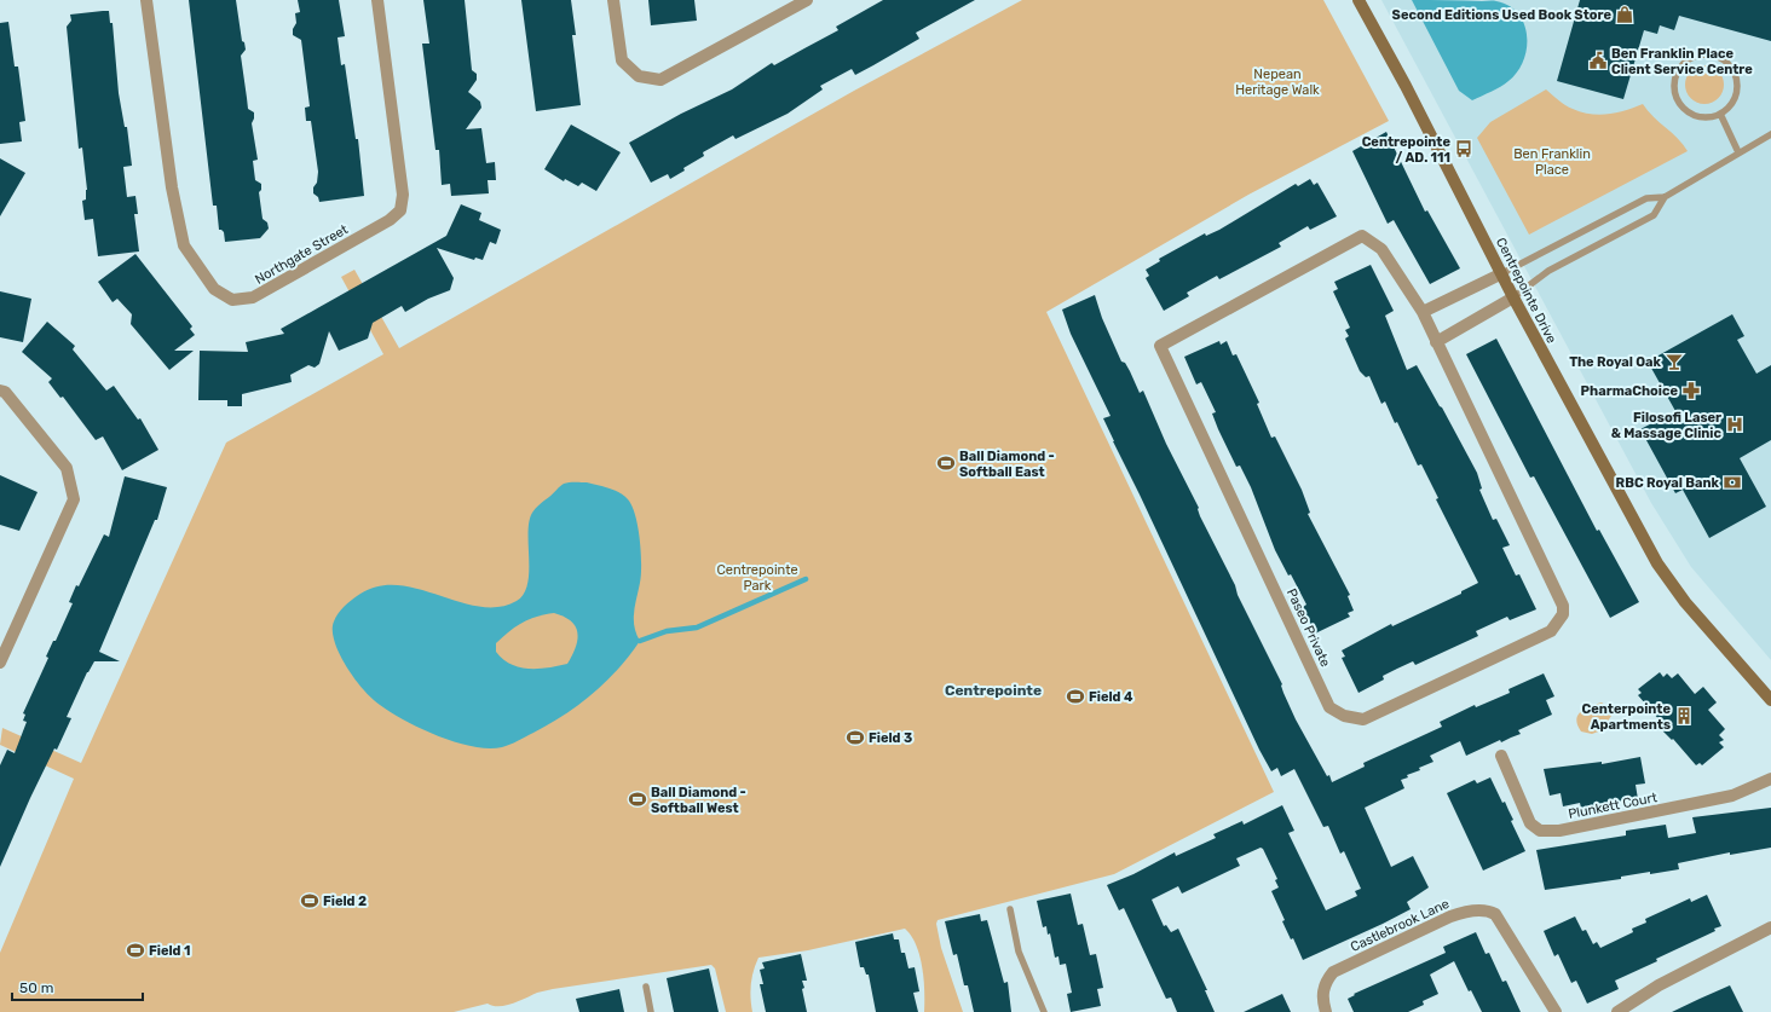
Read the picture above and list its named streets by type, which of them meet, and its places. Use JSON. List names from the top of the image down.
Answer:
{
  "streets": {
    "street": [
      "Northgate Street",
      "Centrepointe Drive",
      "Paseo Private",
      "Plunkett Court",
      "Castlebrook Lane"
    ]
  },
  "districts": ["Centrepointe"],
  "parks": ["Nepean Heritage Walk", "Ben Franklin Place", "Centrepointe Park"],
  "places": {
    "shop": ["Second Editions Used Book Store"],
    "public building": ["Ben Franklin Place Client Service Centre"],
    "bus stop": ["Centrepointe / AD. 111"],
    "bar": ["The Royal Oak"],
    "pharmacy": ["PharmaChoice"],
    "hospital": ["Filosofi Laser & Massage Clinic"],
    "sports": [
      "Ball Diamond - Softball East",
      "Field 4",
      "Field 3",
      "Ball Diamond - Softball West",
      "Field 2",
      "Field 1"
    ],
    "bank": ["RBC Royal Bank"],
    "building": ["Centerpointe Apartments"]
  },
  "scale_bar": "50 m"
}
